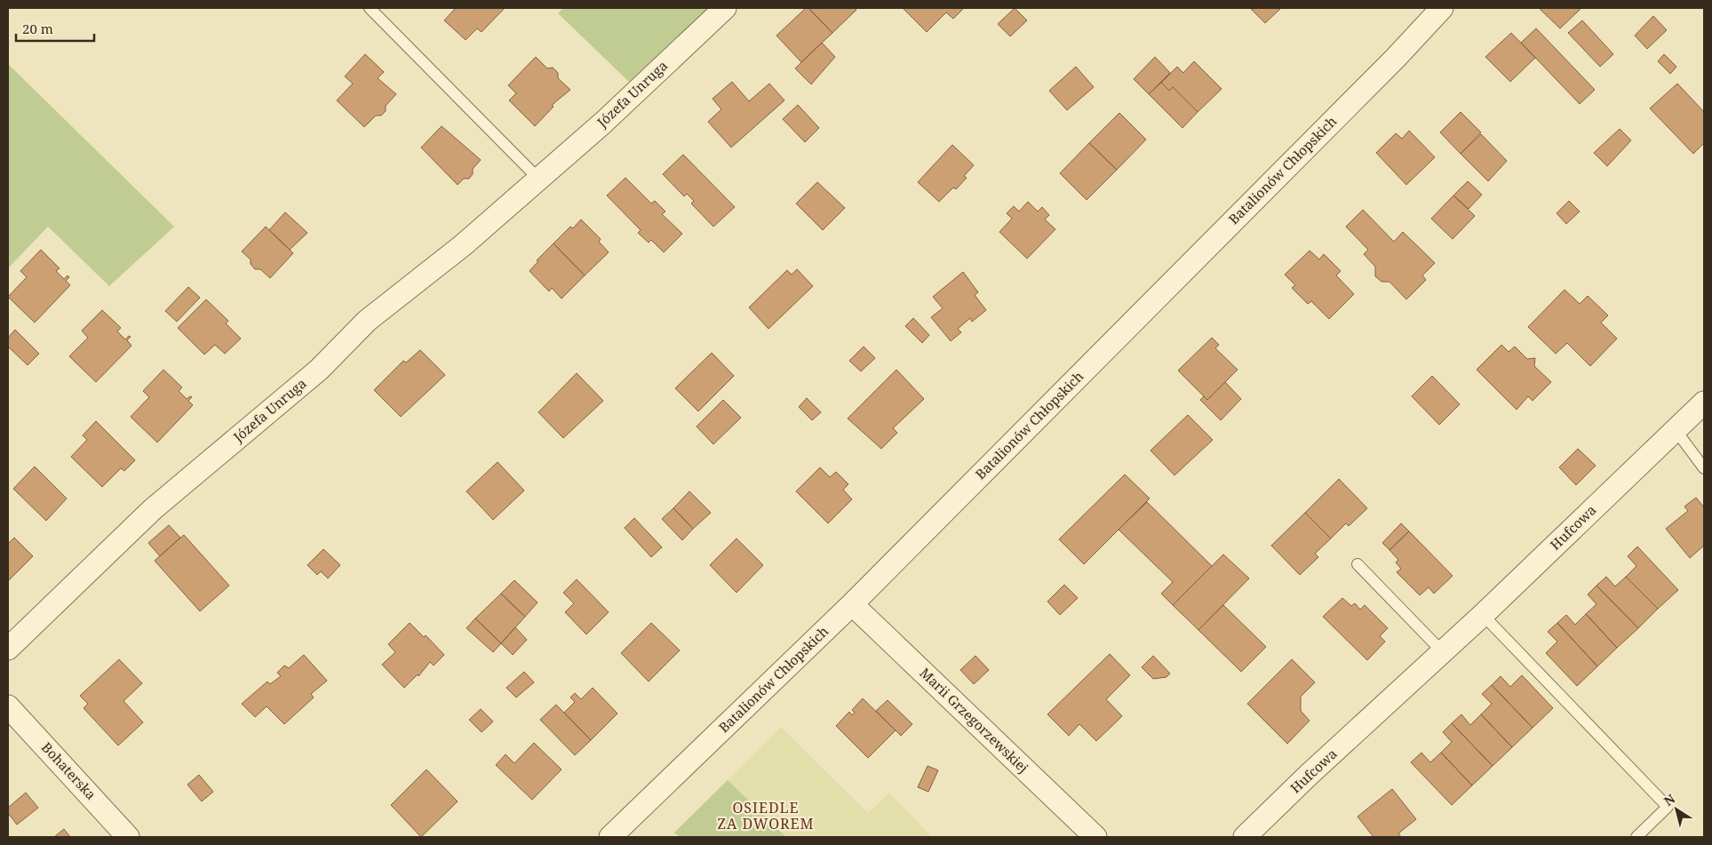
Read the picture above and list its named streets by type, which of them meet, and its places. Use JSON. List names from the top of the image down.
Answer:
{
  "streets": {
    "street": [
      "Józefa Unruga",
      "Batalionów Chłopskich",
      "Hufcowa",
      "Marii Grzegorzewskiej",
      "Bohaterska"
    ]
  },
  "crossings": [
    ["Batalionów Chłopskich", "Marii Grzegorzewskiej"]
  ],
  "districts": ["OSIEDLE ZA DWOREM"],
  "scale_bar": "20 m",
  "north": "top left"
}
